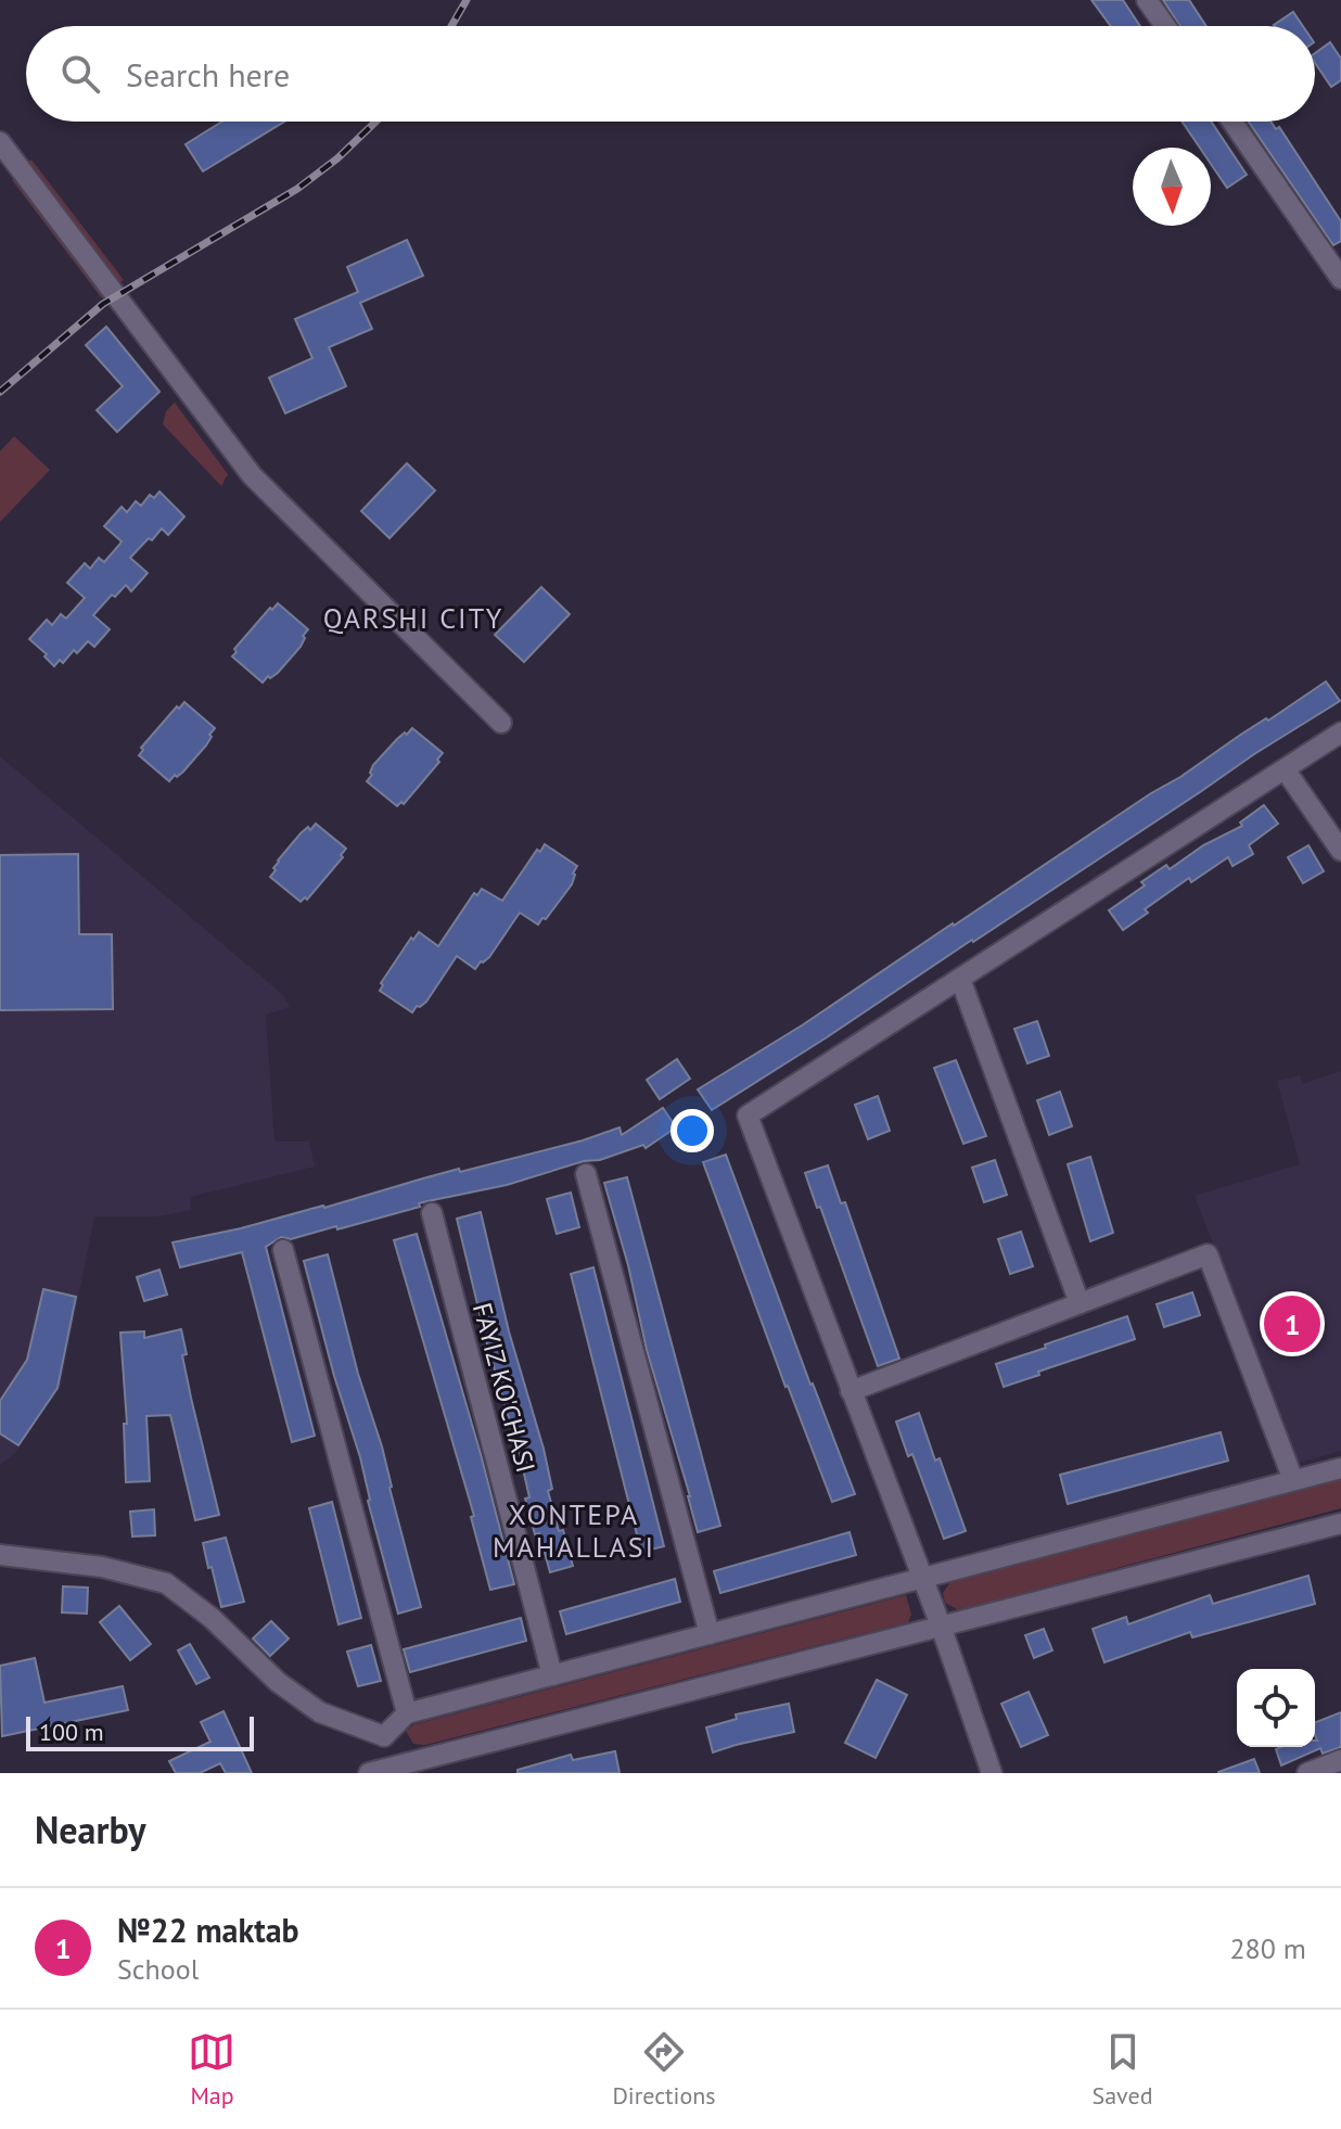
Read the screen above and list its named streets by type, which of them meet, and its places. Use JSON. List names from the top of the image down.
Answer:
{
  "streets": {
    "street": ["FAYIZ KO'CHASI"]
  },
  "districts": ["QARSHI CITY", "XONTEPA MAHALLASI"],
  "scale_bar": "100 m",
  "north": "bottom",
  "page": {
    "search": "Search here",
    "pins": "1",
    "scale": "100 m",
    "heading": "Nearby",
    "list": [
      {
        "mark": "1",
        "name": "№22 maktab",
        "note": "School",
        "value": "280 m"
      }
    ],
    "nav": ["Map", "Directions", "Saved"]
  }
}
